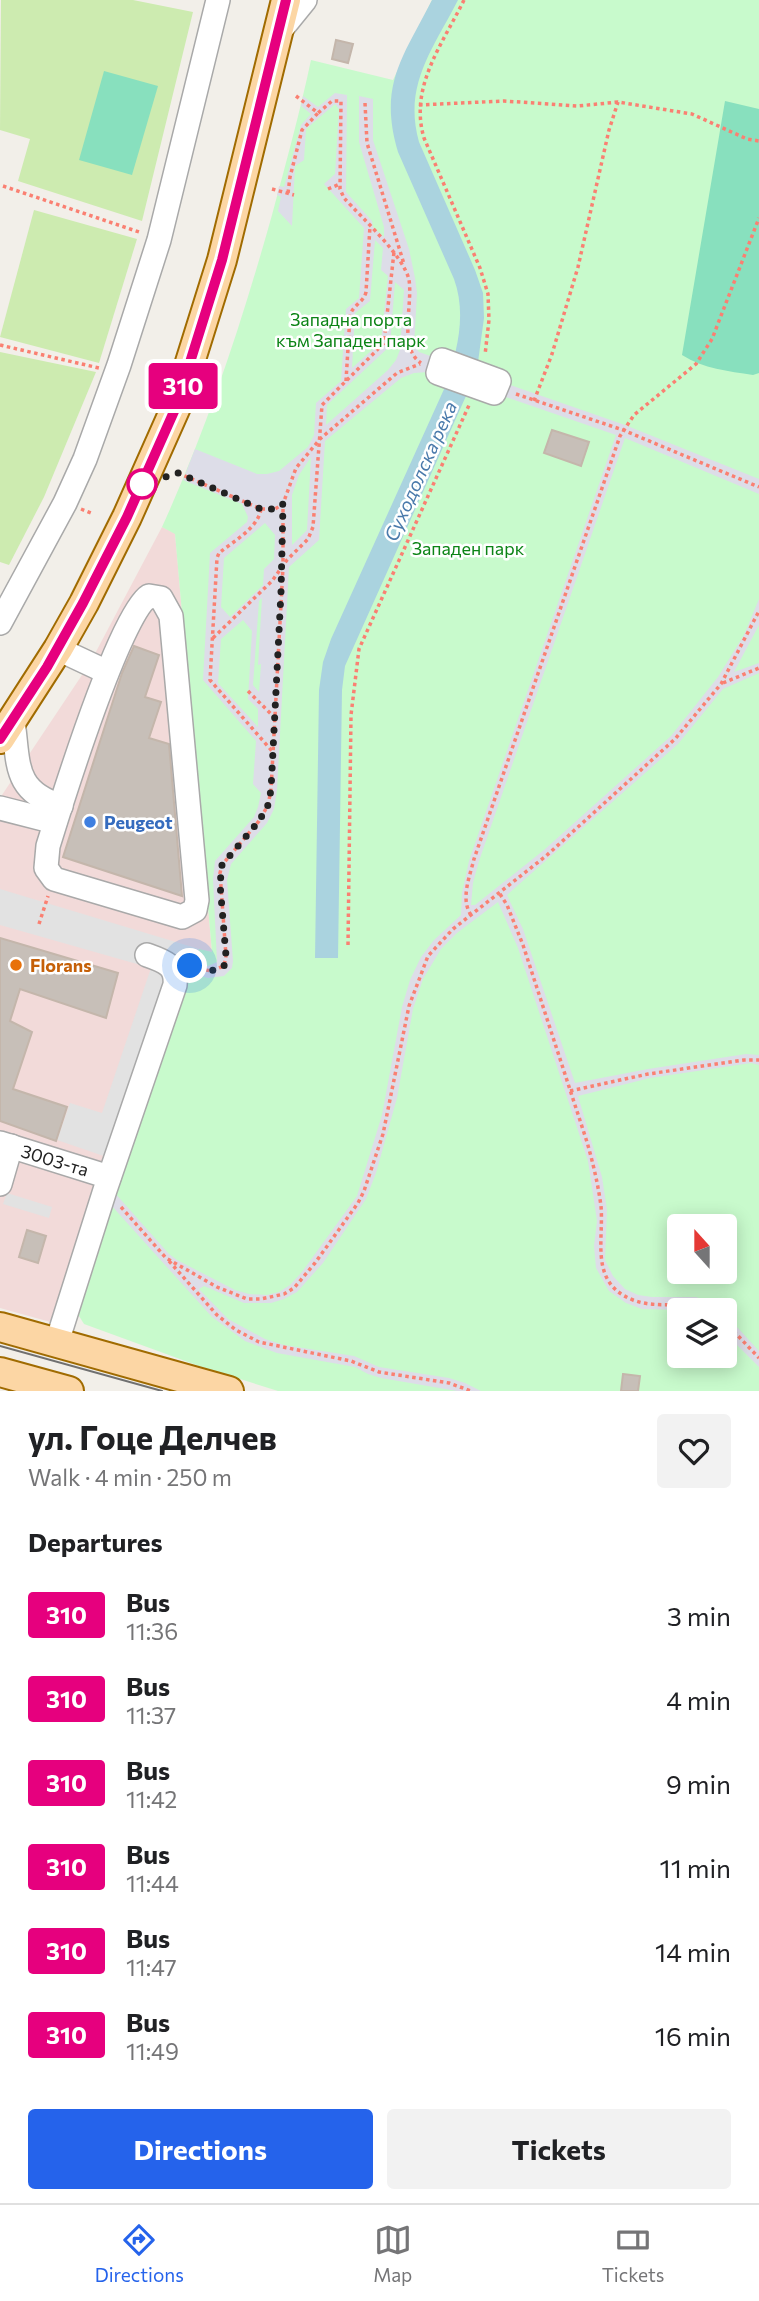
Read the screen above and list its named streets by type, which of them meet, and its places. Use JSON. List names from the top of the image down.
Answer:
{
  "streets": {
    "street": ["3003-та"]
  },
  "water": ["Суходолска река"],
  "parks": ["Западна порта към Западен парк", "Западен парк"],
  "places": ["Peugeot", "Florans"],
  "lines": ["bus line 310"],
  "north": "top",
  "page": {
    "on_map": "310",
    "heading": [
      ["ул. Гоце Делчев", "Walk · 4 min · 250 m"],
      "Departures"
    ],
    "list": [
      {
        "mark": "310",
        "name": "Bus",
        "note": "11:36",
        "value": "3 min"
      },
      {
        "mark": "310",
        "name": "Bus",
        "note": "11:37",
        "value": "4 min"
      },
      {
        "mark": "310",
        "name": "Bus",
        "note": "11:42",
        "value": "9 min"
      },
      {
        "mark": "310",
        "name": "Bus",
        "note": "11:44",
        "value": "11 min"
      },
      {
        "mark": "310",
        "name": "Bus",
        "note": "11:47",
        "value": "14 min"
      },
      {
        "mark": "310",
        "name": "Bus",
        "note": "11:49",
        "value": "16 min"
      }
    ],
    "buttons": ["Directions", "Tickets"],
    "tabs": ["Directions", "Map", "Tickets"]
  }
}
